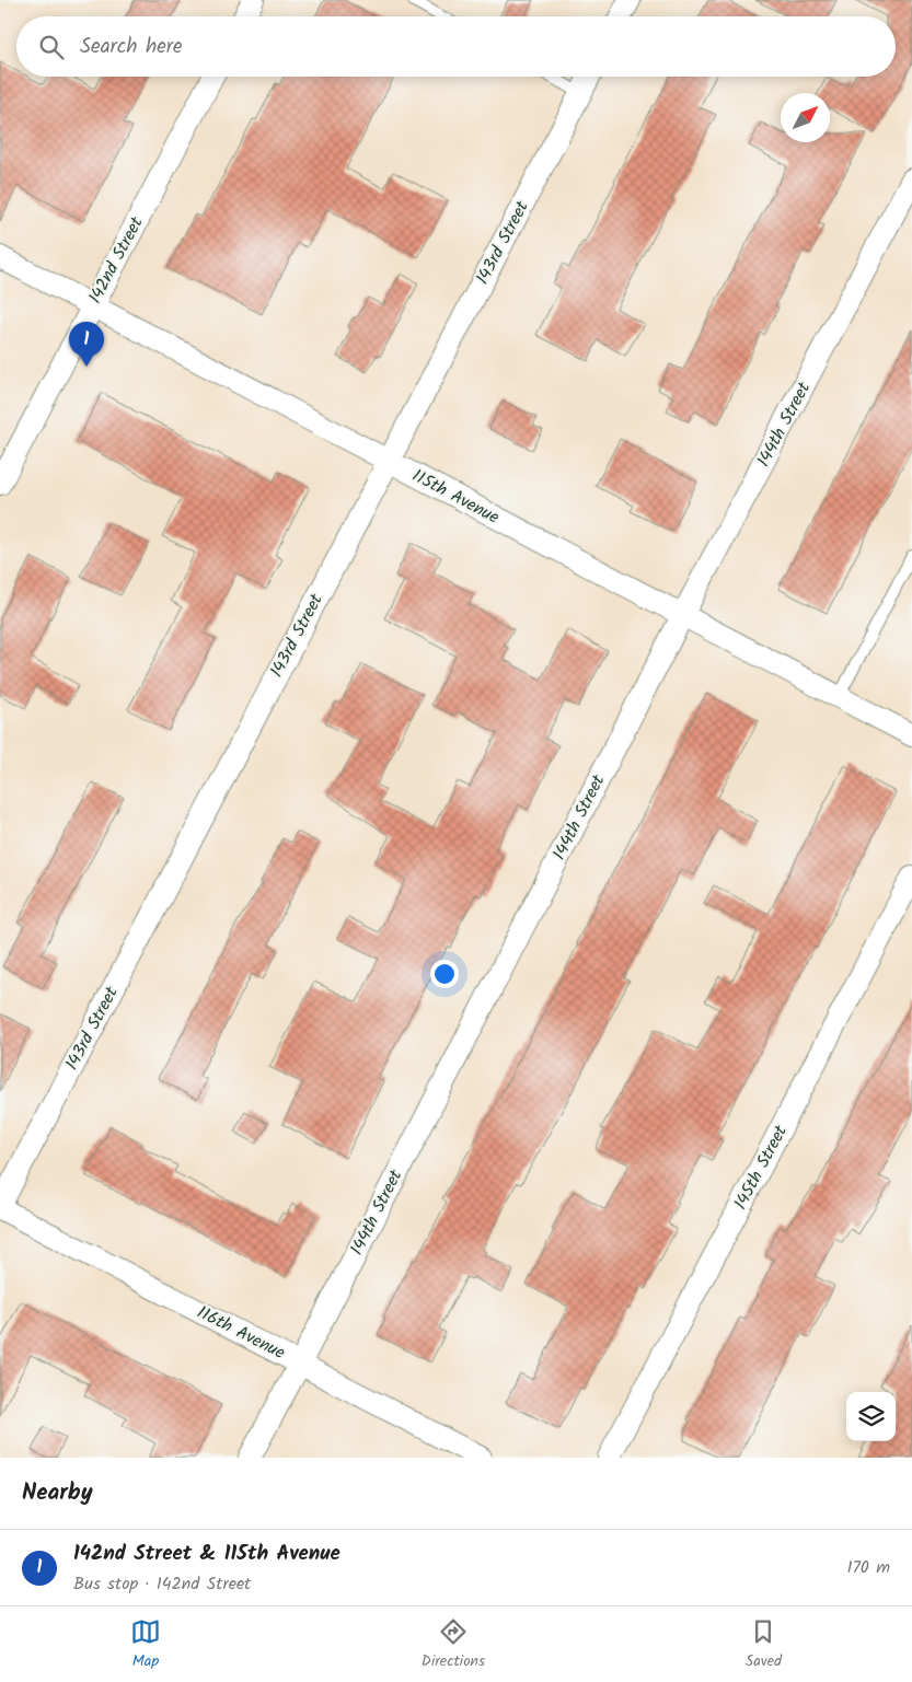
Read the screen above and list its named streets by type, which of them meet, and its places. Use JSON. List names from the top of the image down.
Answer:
{
  "streets": {
    "street": [
      "143rd Street",
      "142nd Street",
      "144th Street",
      "115th Avenue",
      "145th Street",
      "116th Avenue"
    ]
  },
  "crossings": [
    ["143rd Street", "115th Avenue"],
    ["143rd Street", "116th Avenue"],
    ["142nd Street", "115th Avenue"],
    ["144th Street", "115th Avenue"],
    ["144th Street", "116th Avenue"]
  ],
  "north": "top right",
  "page": {
    "search": "Search here",
    "pins": "1",
    "heading": "Nearby",
    "list": [
      {
        "mark": "1",
        "name": "142nd Street & 115th Avenue",
        "note": "Bus stop · 142nd Street",
        "value": "170 m"
      }
    ],
    "nav": ["Map", "Directions", "Saved"]
  }
}
